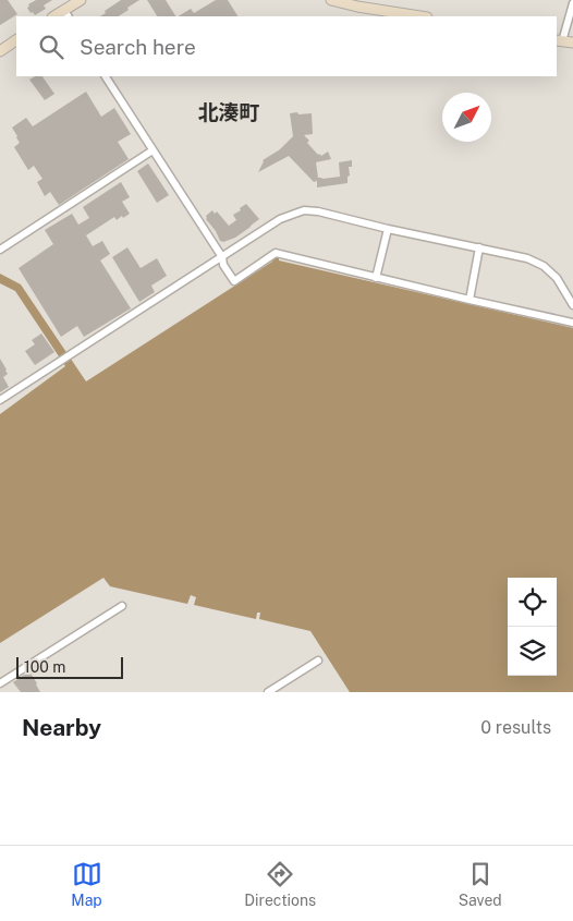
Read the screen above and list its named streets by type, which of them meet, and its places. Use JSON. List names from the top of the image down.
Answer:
{
  "districts": ["北湊町"],
  "scale_bar": "100 m",
  "north": "top right",
  "page": {
    "search": "Search here",
    "scale": "100 m",
    "heading": ["Nearby", "0 results"],
    "nav": ["Map", "Directions", "Saved"]
  }
}
